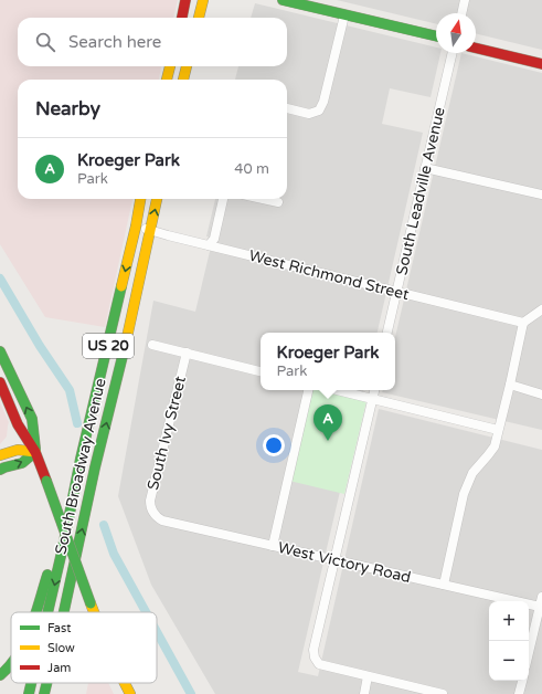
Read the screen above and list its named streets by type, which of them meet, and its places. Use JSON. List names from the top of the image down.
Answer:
{
  "streets": {
    "main road": ["US 20", "South Broadway Avenue"],
    "street": [
      "South Leadville Avenue",
      "West Richmond Street",
      "South Ivy Street",
      "West Victory Road"
    ]
  },
  "crossings": [
    ["South Leadville Avenue", "West Richmond Street"],
    ["West Richmond Street", "South Broadway Avenue"],
    ["South Ivy Street", "West Victory Road"]
  ],
  "legend": ["Fast", "Slow", "Jam"],
  "north": "top",
  "page": {
    "search": "Search here",
    "heading": "Nearby",
    "list": [
      {
        "mark": "A",
        "name": "Kroeger Park",
        "note": "Park",
        "value": "40 m"
      }
    ],
    "popup": ["Kroeger Park", "Park"],
    "pins": "A",
    "map_buttons": ["+", "−"]
  }
}
